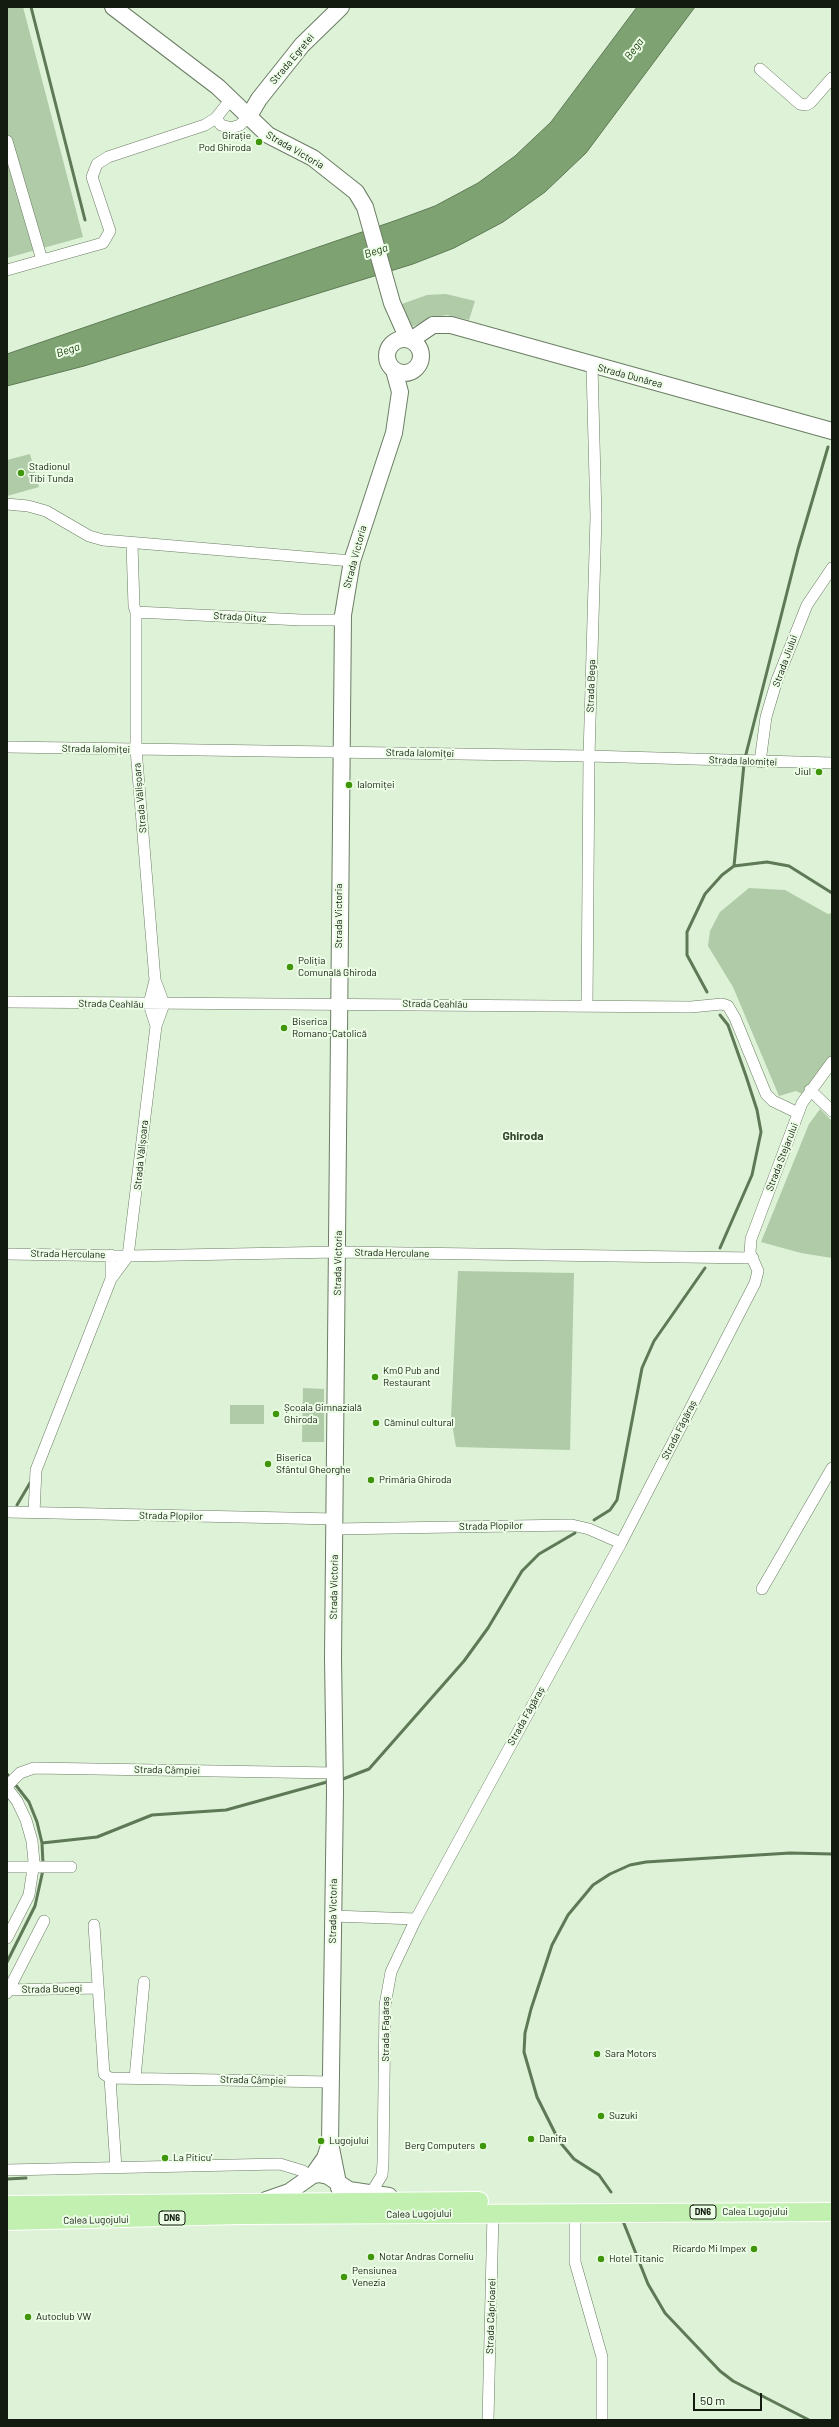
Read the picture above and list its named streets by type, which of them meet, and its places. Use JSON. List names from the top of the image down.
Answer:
{
  "streets": {
    "main road": ["DN6", "Calea Lugojului"],
    "street": [
      "Strada Egretei",
      "Strada Victoria",
      "Strada Dunărea",
      "Strada Oituz",
      "Strada Jiului",
      "Strada Bega",
      "Strada Ialomiței",
      "Strada Vălișoara",
      "Strada Ceahlău",
      "Strada Stejarului",
      "Strada Herculane",
      "Strada Făgăraș",
      "Strada Plopilor",
      "Strada Câmpiei",
      "Strada Bucegi",
      "Strada Căprioarei"
    ]
  },
  "crossings": [
    ["Strada Egretei", "Strada Victoria"],
    ["Strada Victoria", "Strada Dunărea"],
    ["Strada Victoria", "Strada Oituz"],
    ["Strada Victoria", "Strada Ialomiței"],
    ["Strada Victoria", "Strada Ceahlău"],
    ["Strada Victoria", "Strada Herculane"],
    ["Strada Victoria", "Strada Plopilor"],
    ["Strada Victoria", "Strada Câmpiei"],
    ["Strada Victoria", "Calea Lugojului"],
    ["Strada Dunărea", "Strada Bega"],
    ["Strada Oituz", "Strada Vălișoara"],
    ["Strada Jiului", "Strada Ialomiței"],
    ["Strada Bega", "Strada Ialomiței"],
    ["Strada Bega", "Strada Ceahlău"],
    ["Strada Ialomiței", "Strada Vălișoara"],
    ["Strada Vălișoara", "Strada Ceahlău"],
    ["Strada Vălișoara", "Strada Herculane"],
    ["Strada Vălișoara", "Strada Plopilor"],
    ["Strada Ceahlău", "Strada Stejarului"],
    ["Strada Stejarului", "Strada Herculane"],
    ["Strada Stejarului", "Strada Făgăraș"],
    ["Strada Herculane", "Strada Făgăraș"],
    ["Strada Făgăraș", "Strada Plopilor"],
    ["Calea Lugojului", "Strada Căprioarei"]
  ],
  "districts": ["Ghiroda"],
  "water": ["Bega"],
  "places": [
    "Girație Pod Ghiroda",
    "Stadionul Tibi Tunda",
    "Jiul",
    "Ialomiței",
    "Poliția Comunală Ghiroda",
    "Biserica Romano-Catolică",
    "Km0 Pub and Restaurant",
    "Școala Gimnazială Ghiroda",
    "Căminul cultural",
    "Biserica Sfântul Gheorghe",
    "Primăria Ghiroda",
    "Sara Motors",
    "Suzuki",
    "Danifa",
    "Lugojului",
    "Berg Computers",
    "La Piticu'",
    "Ricardo Mi Impex",
    "Notar Andras Corneliu",
    "Hotel Titanic",
    "Pensiunea Venezia",
    "Autoclub VW"
  ],
  "scale_bar": "50 m"
}
